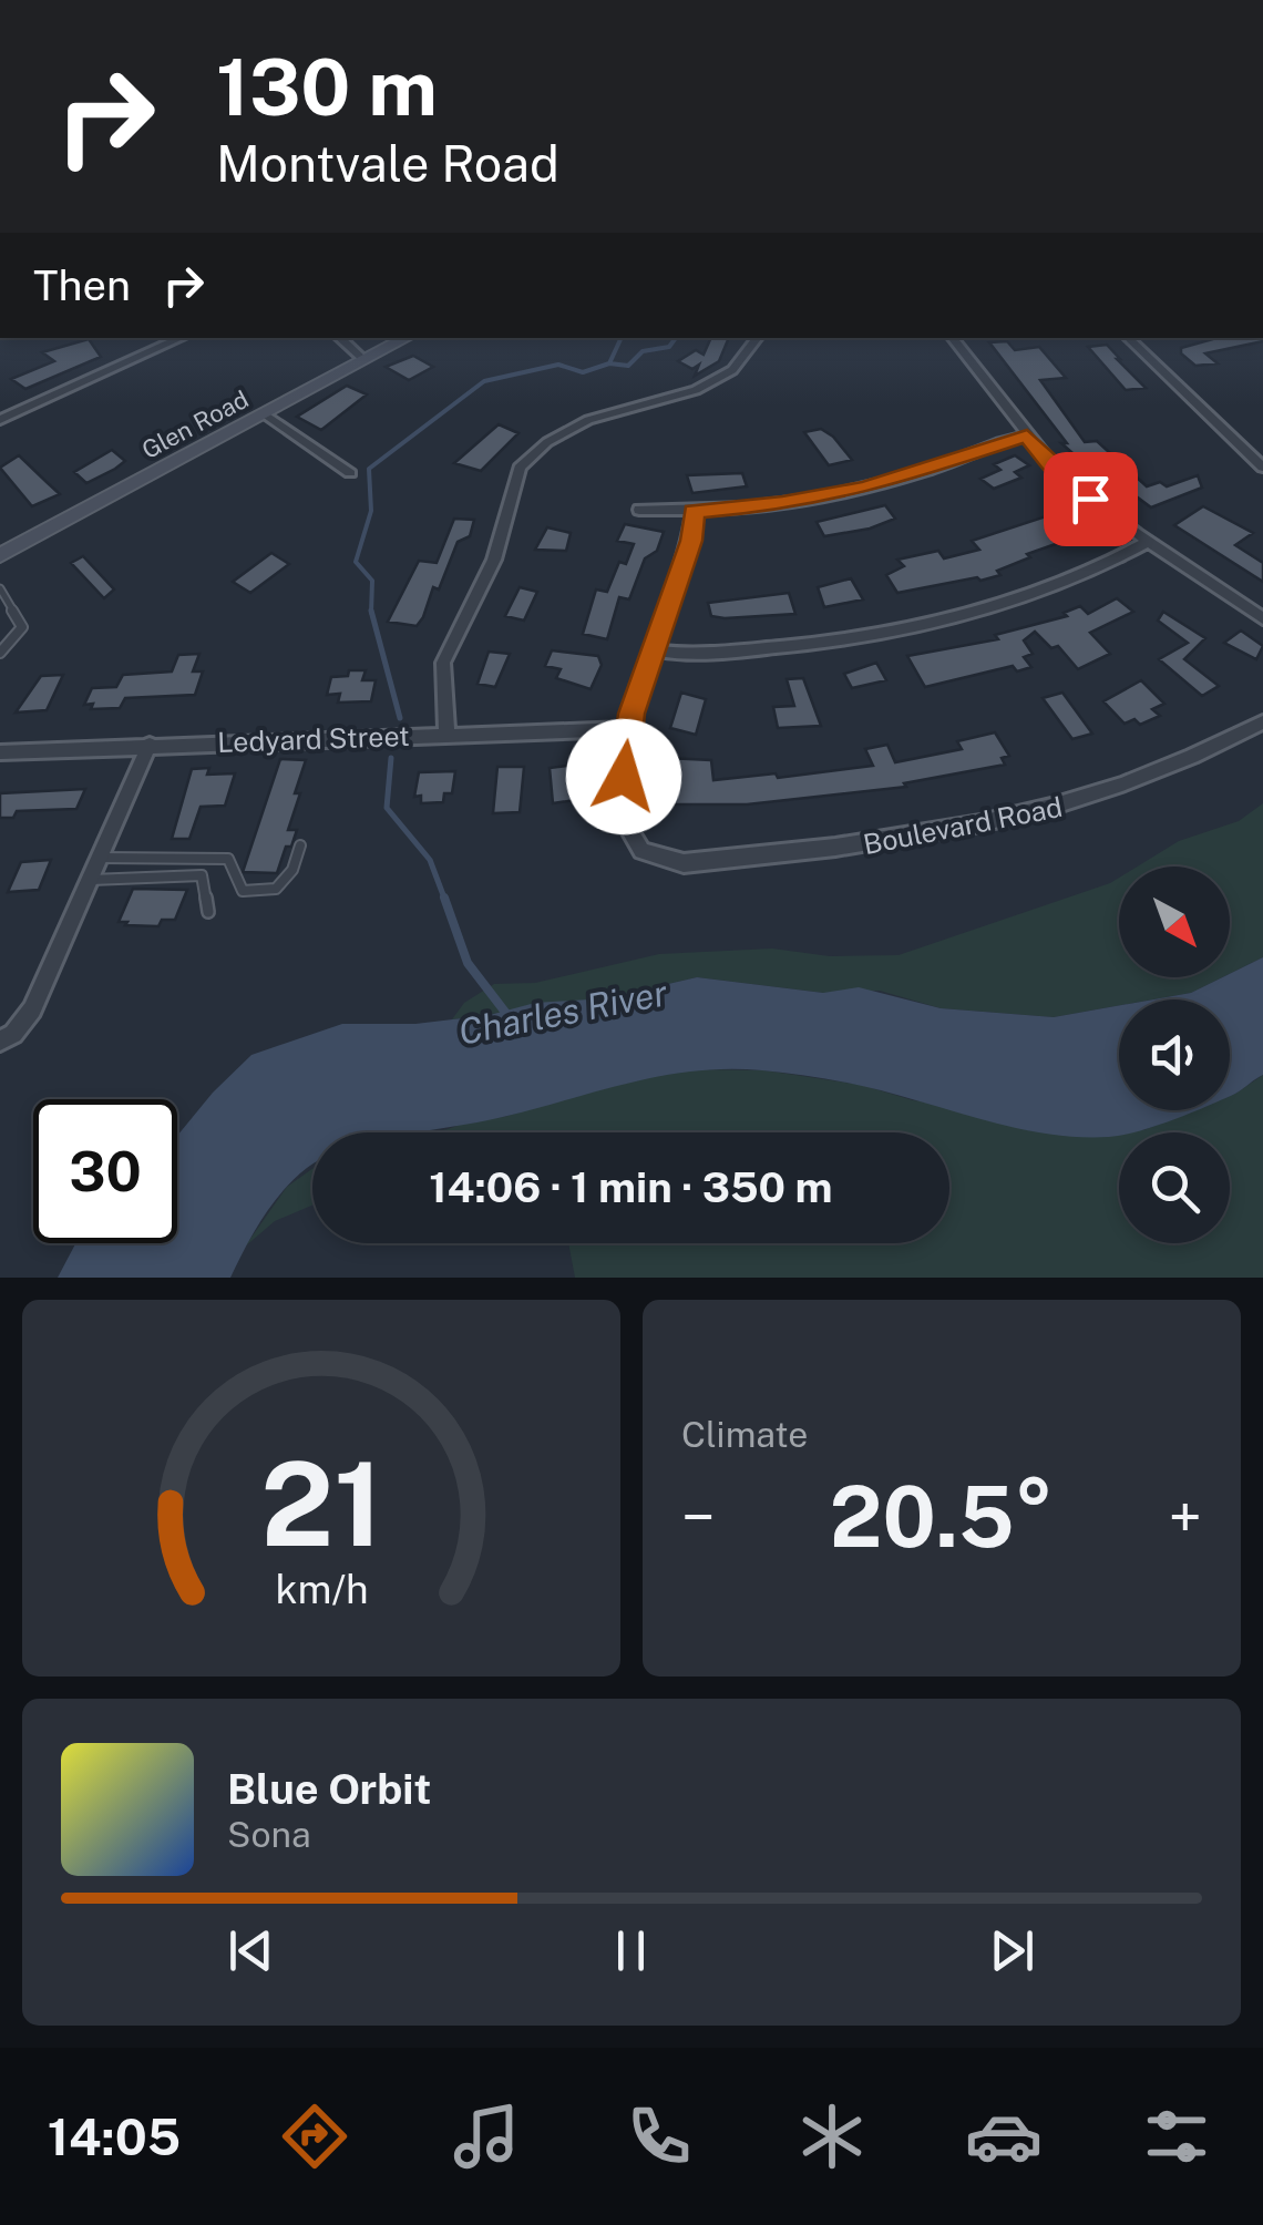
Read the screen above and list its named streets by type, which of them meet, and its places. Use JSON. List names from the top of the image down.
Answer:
{
  "streets": {
    "street": ["Glen Road", "Ledyard Street", "Boulevard Road"]
  },
  "crossings": [
    ["Ledyard Street", "Boulevard Road"]
  ],
  "water": ["Charles River"],
  "north": "bottom right",
  "page": {
    "turn": ["130 m", "Montvale Road"],
    "then": "Then",
    "limit": "30",
    "trip": "14:06 · 1 min · 350 m",
    "tile": "Climate",
    "heat": ["−", "20.5°", "+"],
    "song": ["Blue Orbit", "Sona"],
    "tabs": "14:05",
    "gauge": ["21", "km/h"]
  }
}
